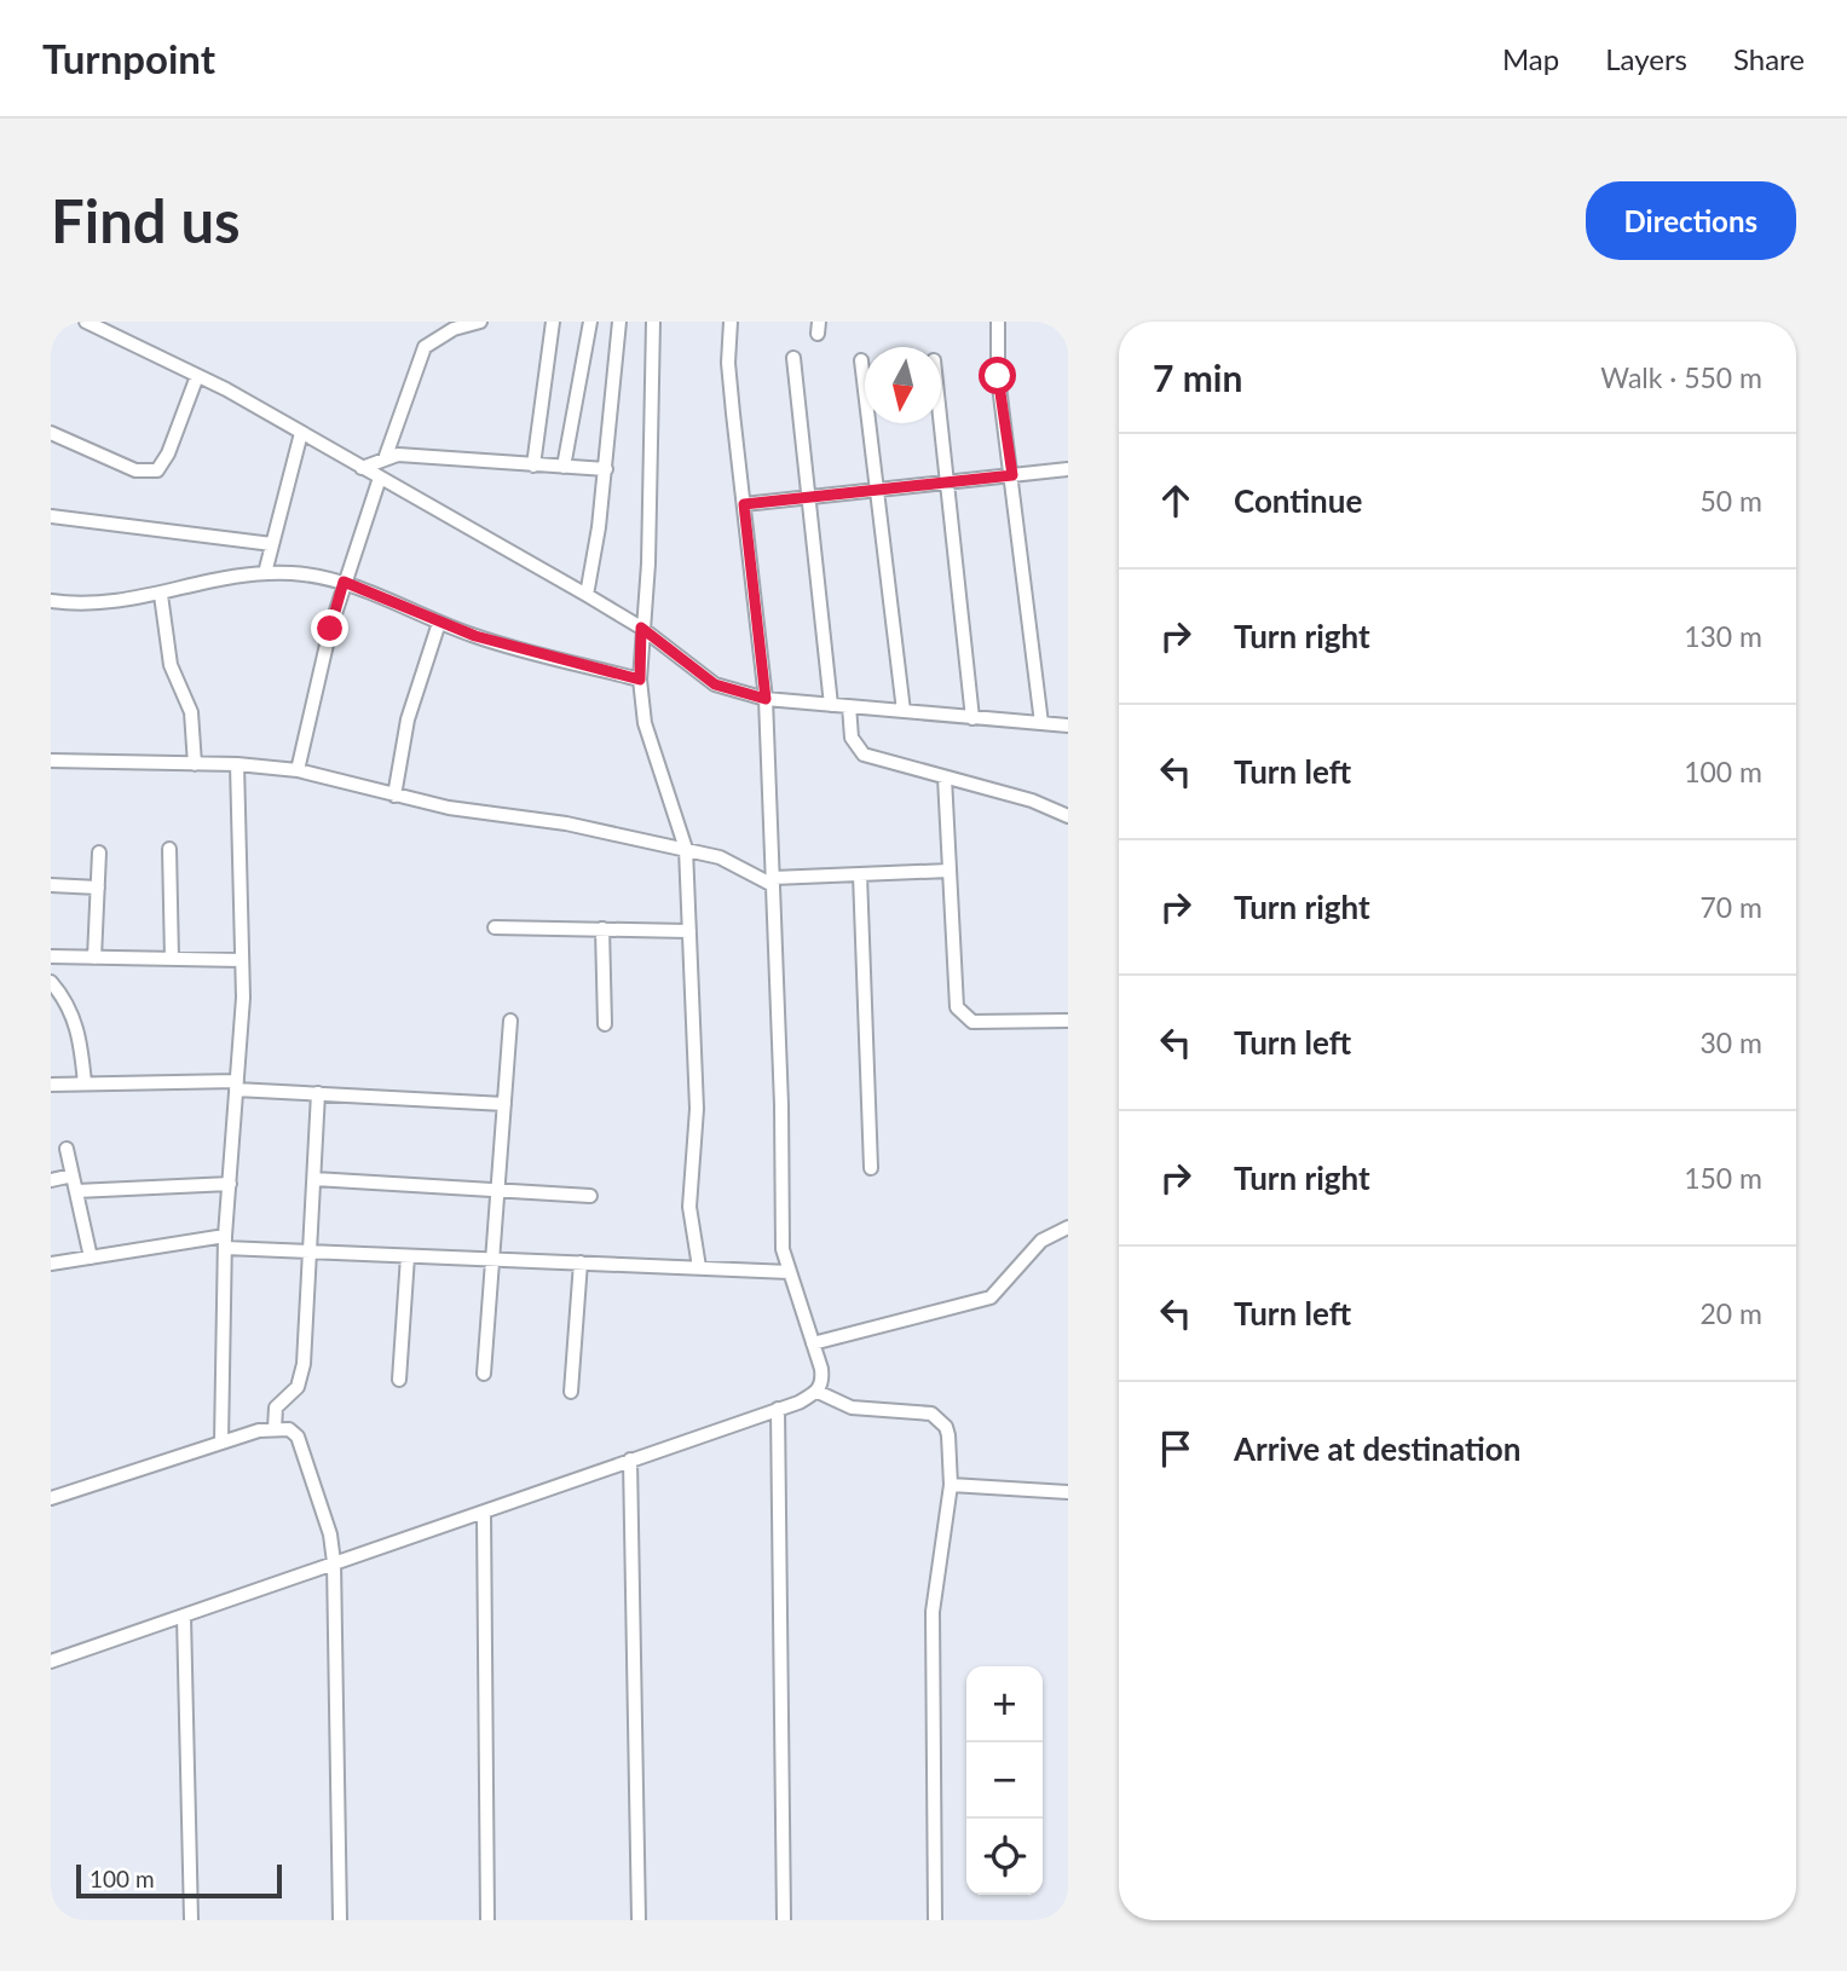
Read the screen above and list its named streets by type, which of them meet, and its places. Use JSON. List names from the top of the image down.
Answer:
{
  "scale_bar": "100 m",
  "north": "bottom",
  "page": {
    "header": "Turnpoint",
    "nav": ["Map", "Layers", "Share"],
    "buttons": "Directions",
    "title": "Find us",
    "heading": ["7 min", "Walk · 550 m"],
    "list": [
      ["Continue", "50 m"],
      ["Turn right", "130 m"],
      ["Turn left", "100 m"],
      ["Turn right", "70 m"],
      ["Turn left", "30 m"],
      ["Turn right", "150 m"],
      ["Turn left", "20 m"],
      "Arrive at destination"
    ],
    "map_buttons": ["+", "−"],
    "scale": "100 m"
  }
}
